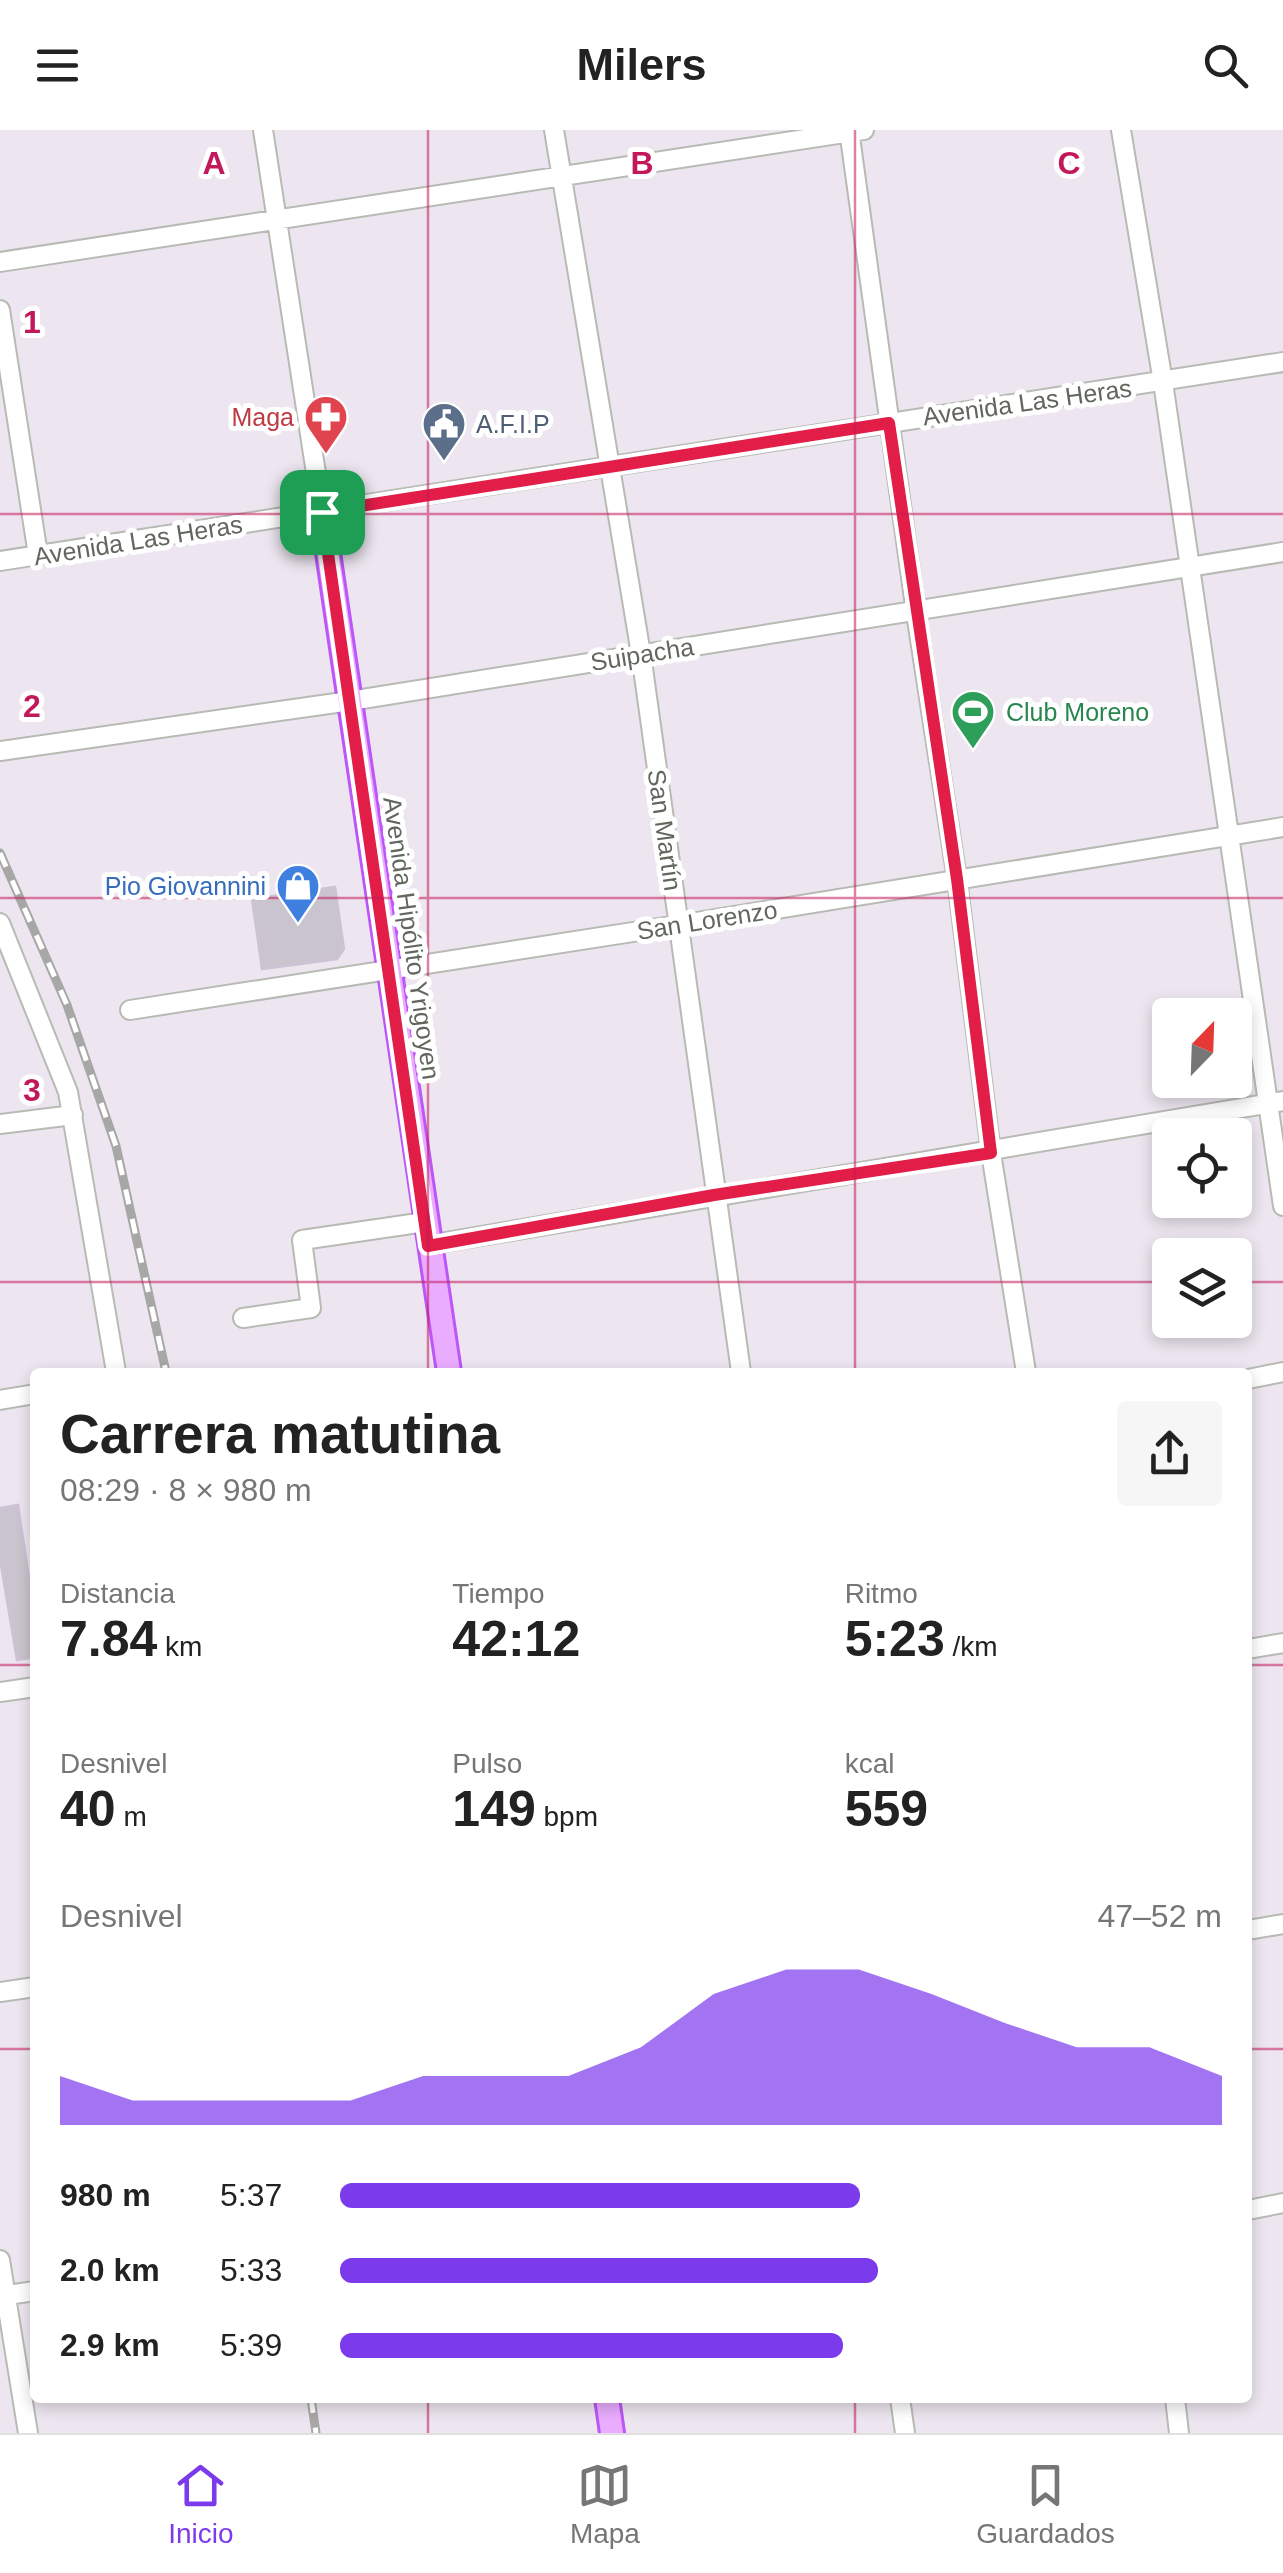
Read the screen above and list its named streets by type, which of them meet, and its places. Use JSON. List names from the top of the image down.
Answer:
{
  "streets": {
    "main road": ["Avenida Hipólito Yrigoyen"],
    "street": [
      "Avenida Las Heras",
      "Suipacha",
      "San Martín",
      "San Lorenzo"
    ]
  },
  "crossings": [
    ["Avenida Las Heras", "San Martín"],
    ["Avenida Las Heras", "Avenida Hipólito Yrigoyen"],
    ["Suipacha", "San Martín"],
    ["Suipacha", "Avenida Hipólito Yrigoyen"],
    ["San Martín", "San Lorenzo"],
    ["San Lorenzo", "Avenida Hipólito Yrigoyen"]
  ],
  "places": {
    "pharmacy": ["Maga"],
    "public building": ["A.F.I.P"],
    "sports": ["Club Moreno"],
    "shop": ["Pio Giovannini"]
  },
  "north": "top right",
  "page": {
    "header": "Milers",
    "heading": ["Carrera matutina", "08:29 · 8 × 980 m"],
    "stats": [
      ["Distancia", "7.84 km"],
      ["Tiempo", "42:12"],
      ["Ritmo", "5:23 /km"],
      ["Desnivel", "40 m"],
      ["Pulso", "149 bpm"],
      ["kcal", "559"]
    ],
    "chart": ["Desnivel", "47–52 m"],
    "list": [
      {
        "name": "980 m",
        "note": "5:37"
      },
      {
        "name": "2.0 km",
        "note": "5:33"
      },
      {
        "name": "2.9 km",
        "note": "5:39"
      }
    ],
    "tabs": ["Inicio", "Mapa", "Guardados"]
  },
  "grid": {
    "columns": ["A", "B", "C"],
    "rows": ["1", "2", "3"]
  }
}
